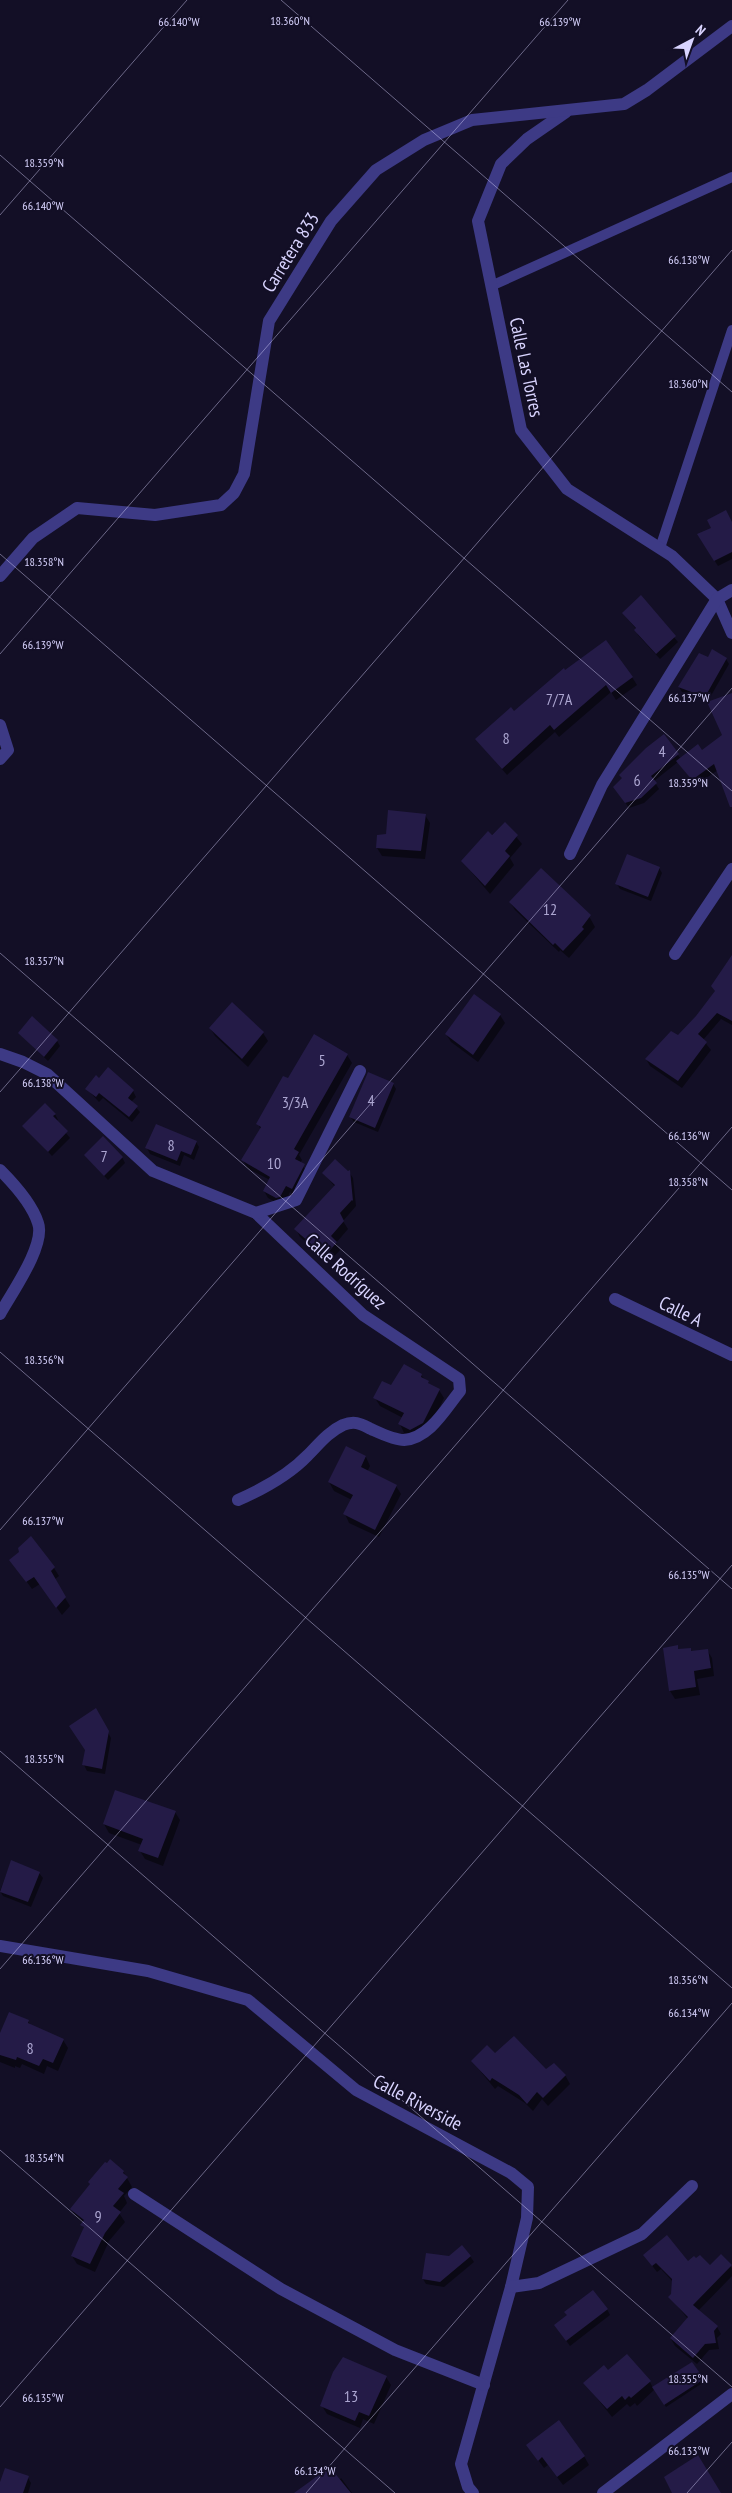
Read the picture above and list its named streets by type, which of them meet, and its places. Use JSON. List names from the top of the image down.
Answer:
{
  "streets": {
    "street": [
      "Carretera 833",
      "Calle Las Torres",
      "Calle Rodríguez",
      "Calle A",
      "Calle Riverside"
    ]
  },
  "crossings": [
    ["Carretera 833", "Calle Las Torres"]
  ],
  "house_numbers": [
    "7/7A",
    "8",
    "4",
    "6",
    "12",
    "5",
    "4",
    "3/3A",
    "8",
    "7",
    "10",
    "8",
    "9",
    "13"
  ],
  "north": "top right",
  "coordinates": [
    "18.360°N",
    "66.140°W",
    "66.139°W",
    "18.359°N",
    "66.138°W",
    "18.358°N",
    "66.137°W",
    "18.357°N",
    "66.136°W",
    "18.356°N",
    "66.135°W",
    "18.355°N",
    "66.134°W",
    "18.354°N",
    "66.133°W"
  ]
}
